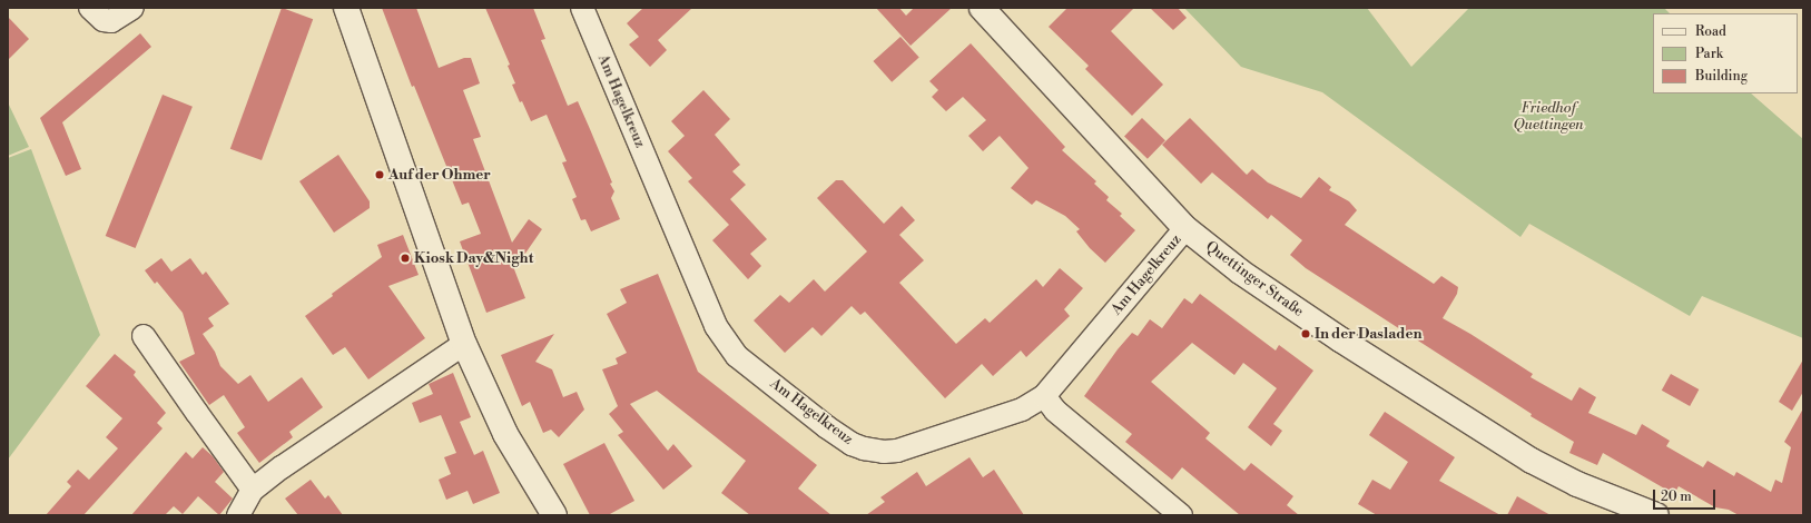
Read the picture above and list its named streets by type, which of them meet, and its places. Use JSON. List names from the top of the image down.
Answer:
{
  "streets": {
    "street": ["Am Hagelkreuz", "Quettinger Straße"]
  },
  "crossings": [
    ["Am Hagelkreuz", "Quettinger Straße"]
  ],
  "parks": ["Friedhof Quettingen"],
  "places": ["Auf der Ohmer", "Kiosk Day&Night", "In der Dasladen"],
  "legend": ["Road", "Park", "Building"],
  "scale_bar": "20 m"
}
